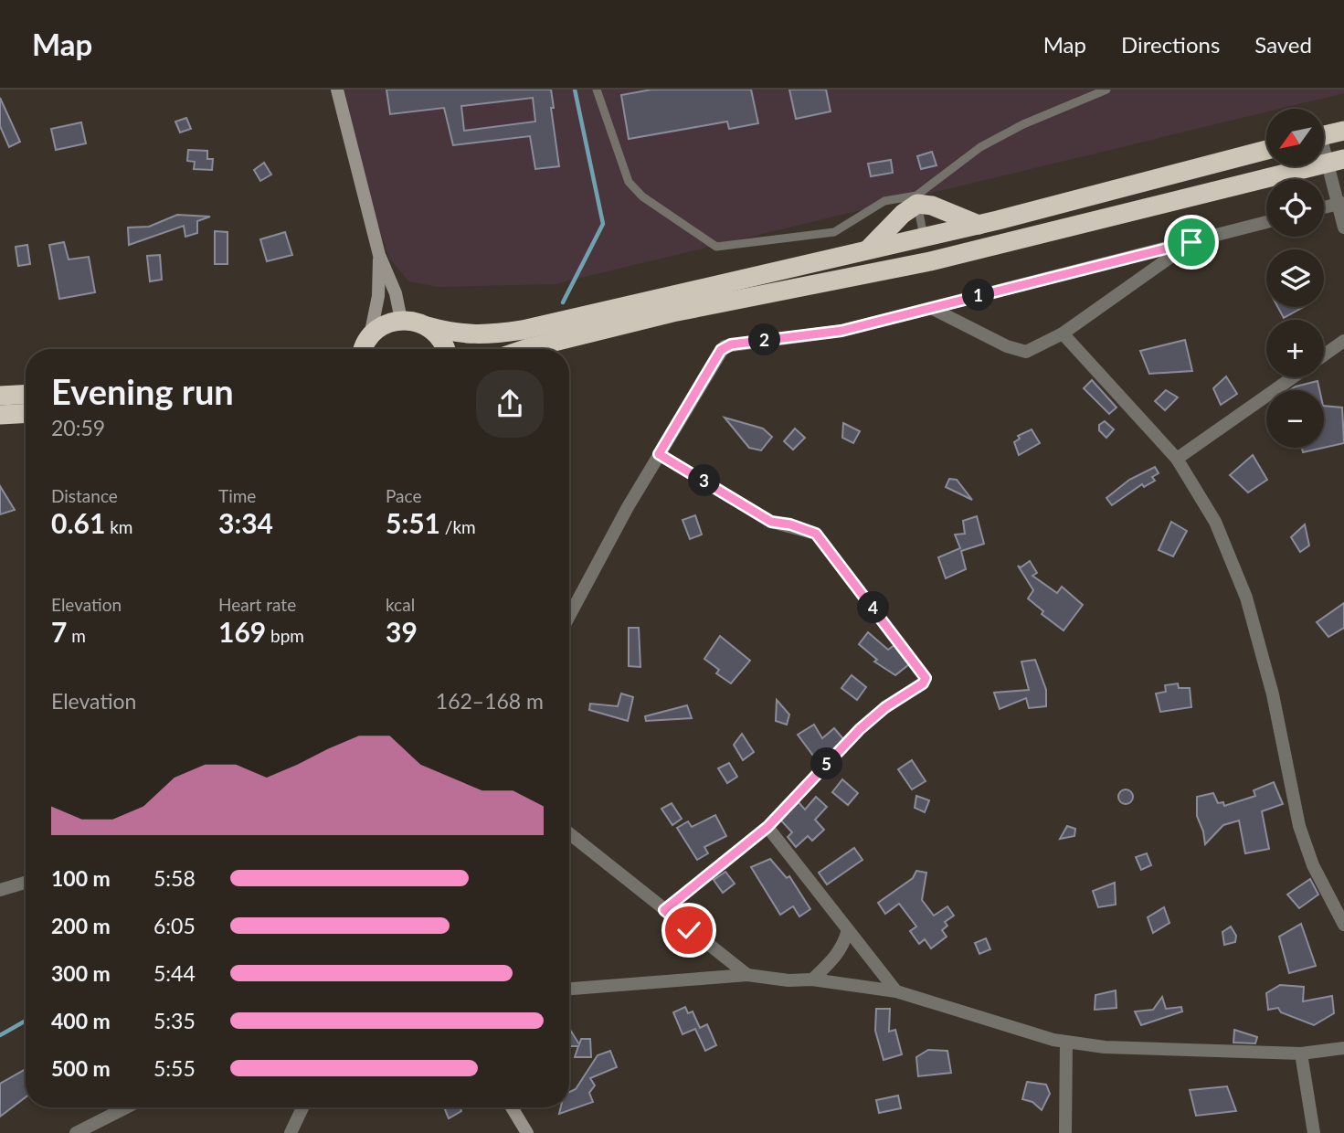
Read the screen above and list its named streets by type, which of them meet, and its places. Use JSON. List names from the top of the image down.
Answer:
{
  "north": "bottom left",
  "page": {
    "header": "Map",
    "nav": ["Map", "Directions", "Saved"],
    "map_buttons": ["+", "−"],
    "pins": [
      "1",
      "2",
      "3",
      "4",
      "5"
    ],
    "heading": ["Evening run", "20:59"],
    "stats": [
      ["Distance", "0.61 km"],
      ["Time", "3:34"],
      ["Pace", "5:51 /km"],
      ["Elevation", "7 m"],
      ["Heart rate", "169 bpm"],
      ["kcal", "39"]
    ],
    "chart": ["Elevation", "162–168 m"],
    "list": [
      {
        "name": "100 m",
        "note": "5:58"
      },
      {
        "name": "200 m",
        "note": "6:05"
      },
      {
        "name": "300 m",
        "note": "5:44"
      },
      {
        "name": "400 m",
        "note": "5:35"
      },
      {
        "name": "500 m",
        "note": "5:55"
      }
    ]
  }
}
